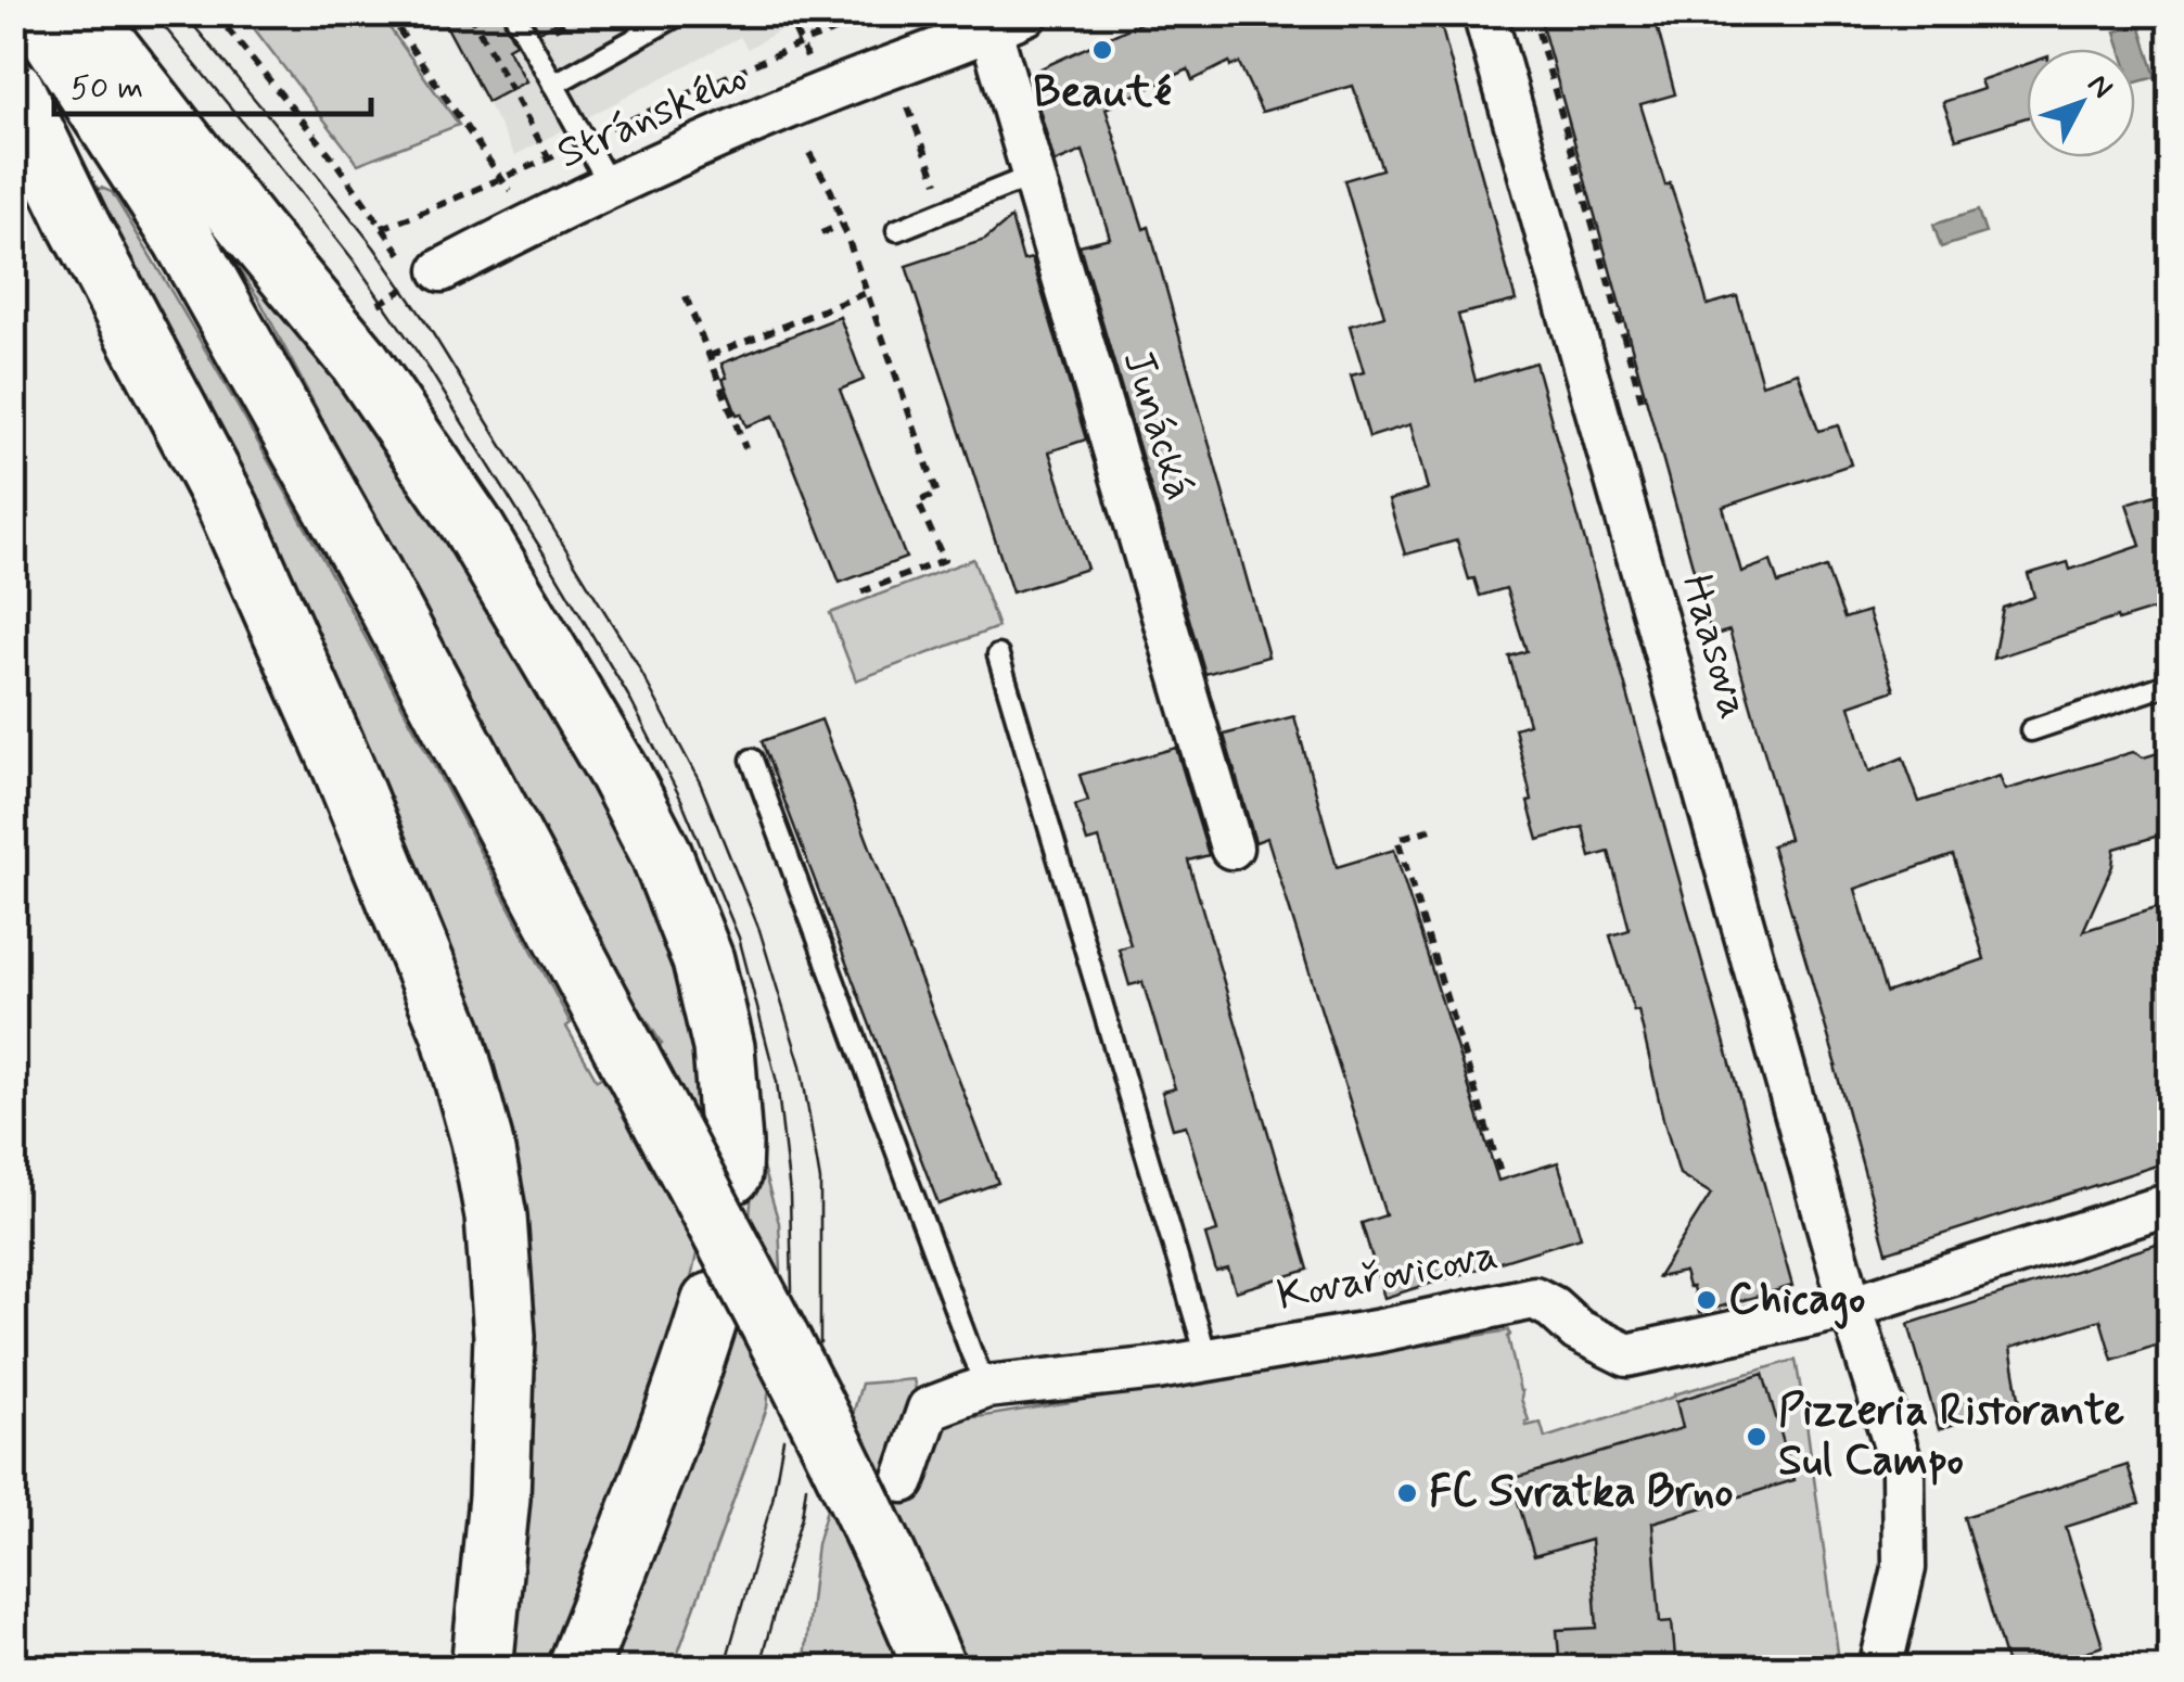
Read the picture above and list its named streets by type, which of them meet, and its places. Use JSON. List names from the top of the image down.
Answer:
{
  "streets": {
    "street": [
      "Stránského",
      "Junácká",
      "Haasova",
      "Kovařovicova"
    ]
  },
  "crossings": [
    ["Stránského", "Junácká"],
    ["Haasova", "Kovařovicova"]
  ],
  "places": [
    "Beauté",
    "Chicago",
    "Pizzeria Ristorante Sul Campo",
    "FC Svratka Brno"
  ],
  "scale_bar": "50 m",
  "north": "top right"
}
